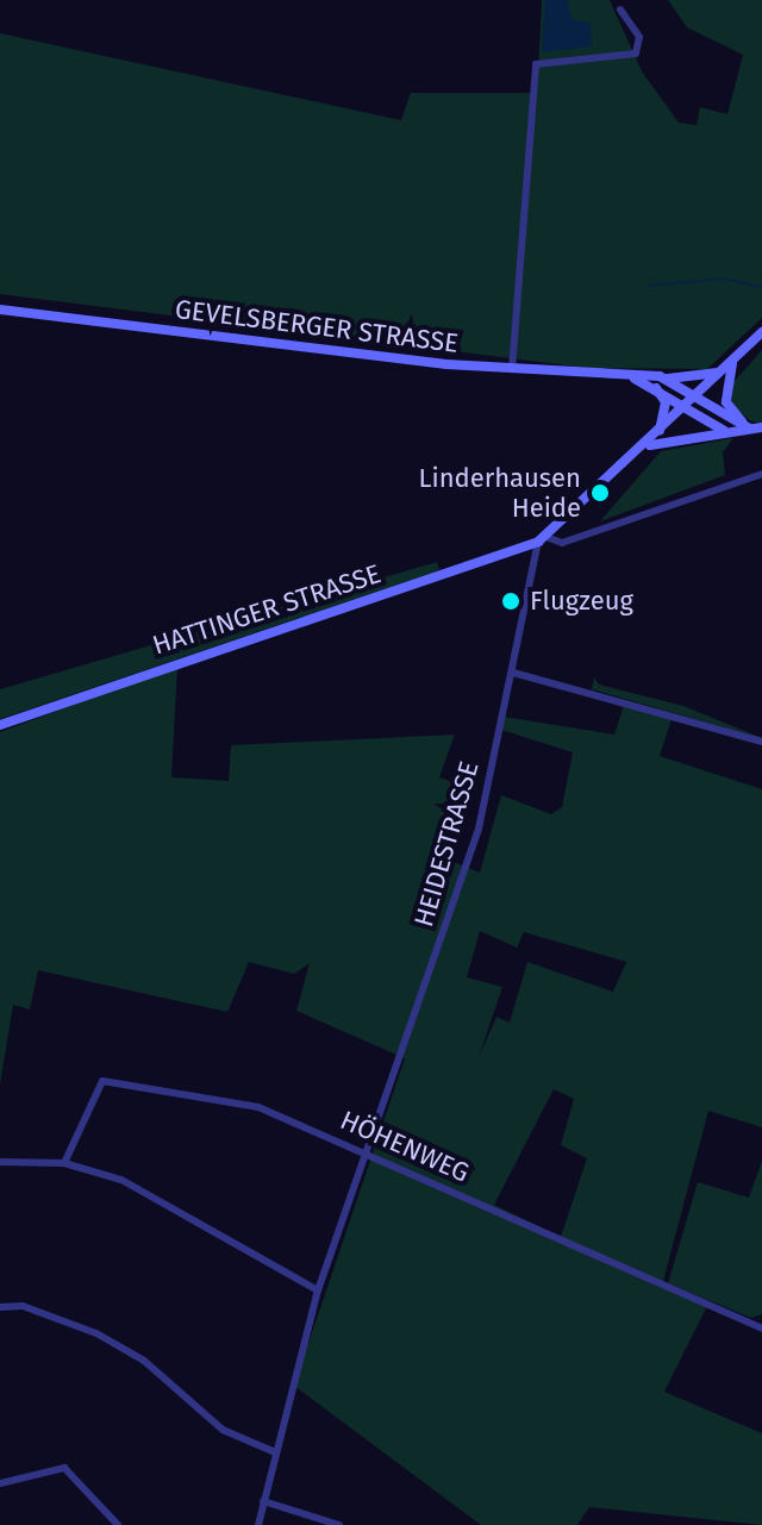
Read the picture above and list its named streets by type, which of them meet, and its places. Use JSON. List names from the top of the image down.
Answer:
{
  "streets": {
    "main road": ["GEVELSBERGER STRASSE", "HATTINGER STRASSE"],
    "street": ["HEIDESTRASSE", "HÖHENWEG"]
  },
  "crossings": [
    ["GEVELSBERGER STRASSE", "HATTINGER STRASSE"],
    ["HATTINGER STRASSE", "HEIDESTRASSE"],
    ["HEIDESTRASSE", "HÖHENWEG"]
  ],
  "places": ["Linderhausen Heide", "Flugzeug"]
}
